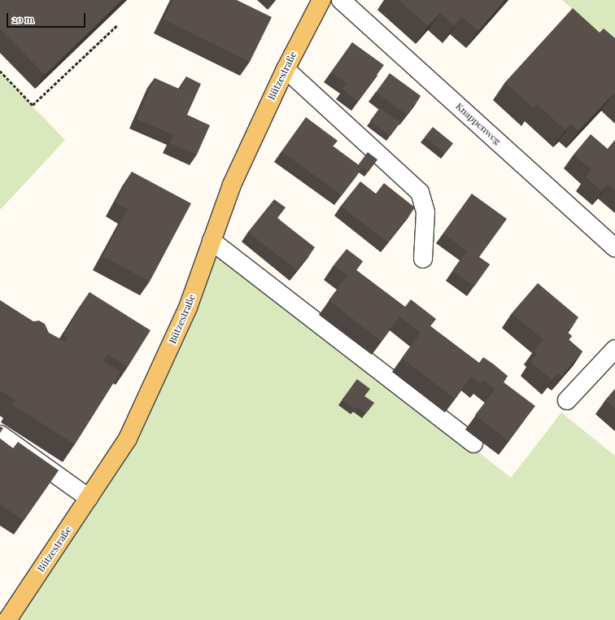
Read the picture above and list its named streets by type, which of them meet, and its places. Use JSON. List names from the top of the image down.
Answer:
{
  "streets": {
    "main road": ["Bützestraße"],
    "street": ["Knappenweg"]
  },
  "scale_bar": "20 m"
}
